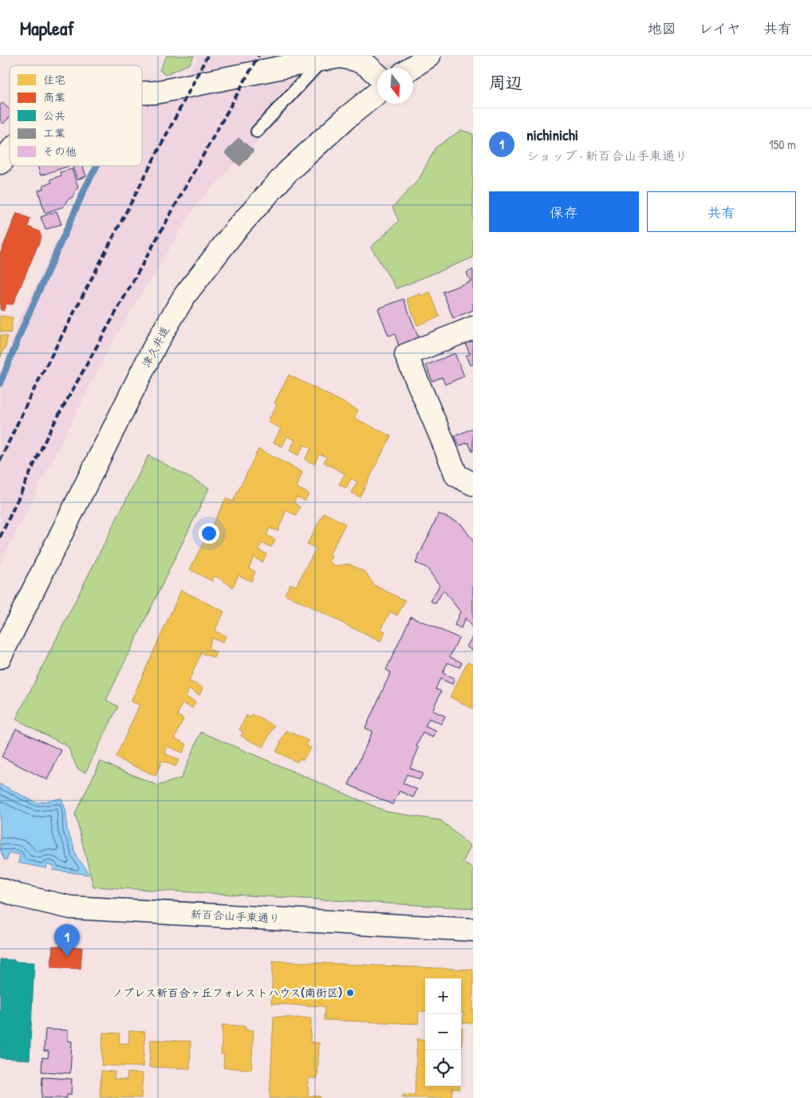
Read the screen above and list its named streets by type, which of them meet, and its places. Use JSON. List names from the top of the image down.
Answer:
{
  "streets": {
    "street": ["津久井道", "新百合山手東通り"]
  },
  "places": ["ノブレス新百合ヶ丘フォレストハウス(南街区)"],
  "legend": [
    "住宅",
    "商業",
    "公共",
    "工業",
    "その他"
  ],
  "north": "bottom",
  "page": {
    "header": "Mapleaf",
    "nav": ["地図", "レイヤ", "共有"],
    "heading": "周辺",
    "list": [
      {
        "mark": "1",
        "name": "nichinichi",
        "note": "ショップ · 新百合山手東通り",
        "value": "150 m"
      }
    ],
    "buttons": ["保存", "共有"],
    "pins": "1",
    "map_buttons": ["+", "−"]
  }
}
